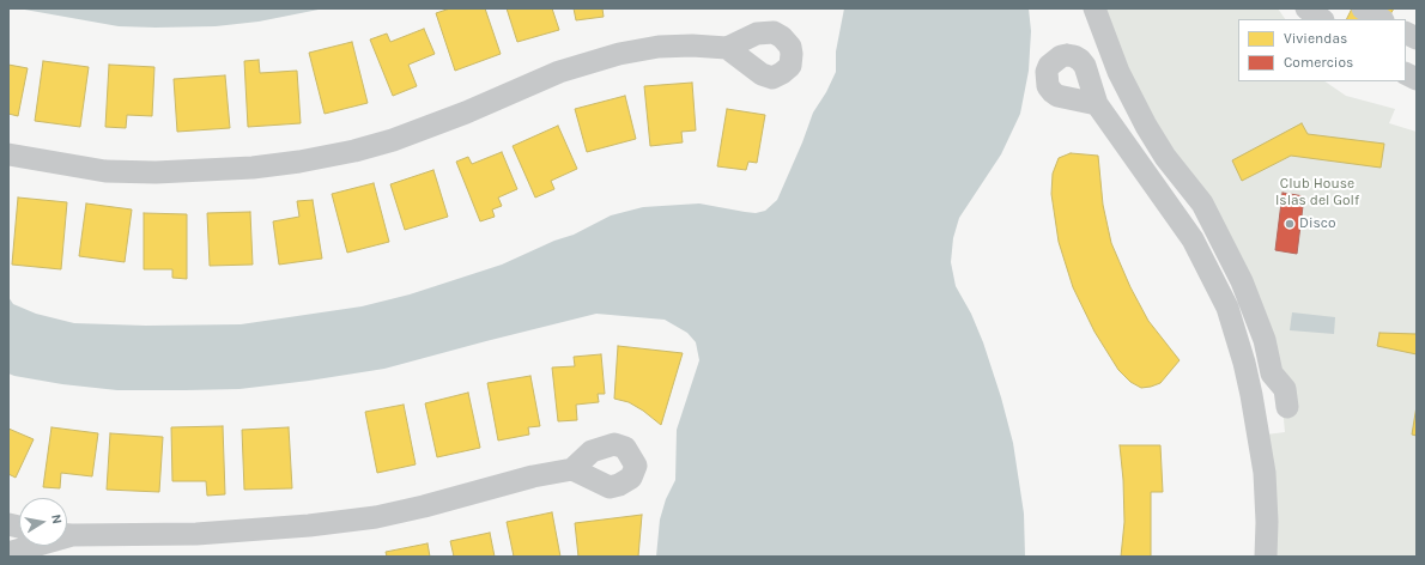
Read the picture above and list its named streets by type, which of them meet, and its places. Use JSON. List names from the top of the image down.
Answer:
{
  "parks": ["Club House Islas del Golf"],
  "places": ["Disco"],
  "legend": ["Viviendas", "Comercios"],
  "north": "right"
}
